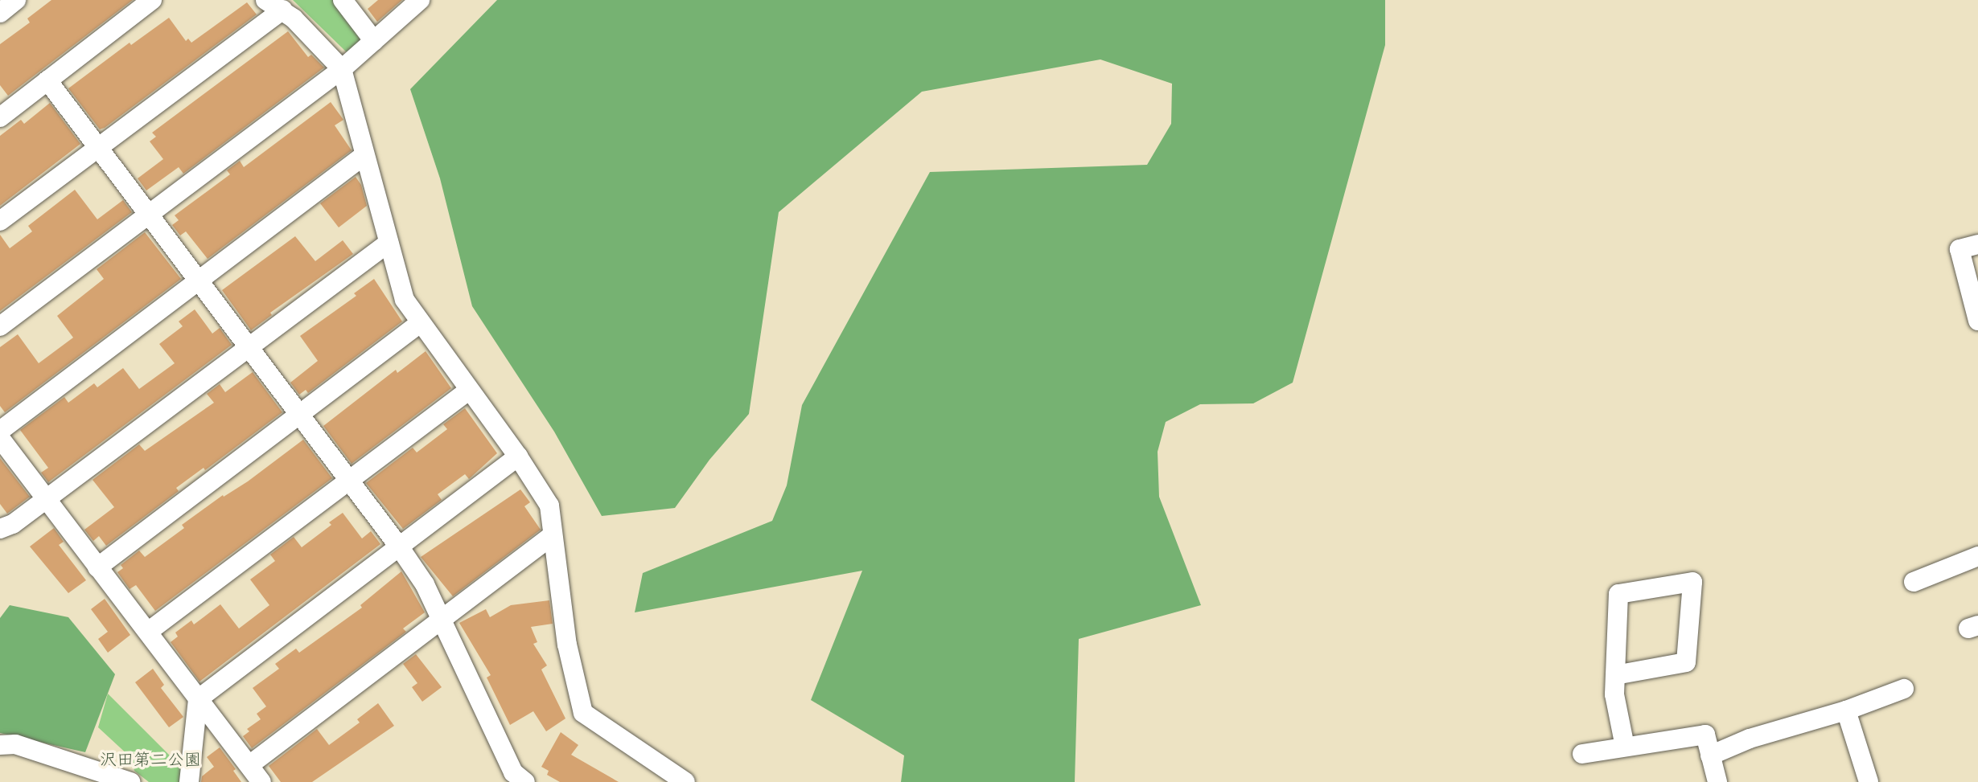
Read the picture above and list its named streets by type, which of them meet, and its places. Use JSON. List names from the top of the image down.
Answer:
{
  "parks": ["沢田第二公園"]
}
